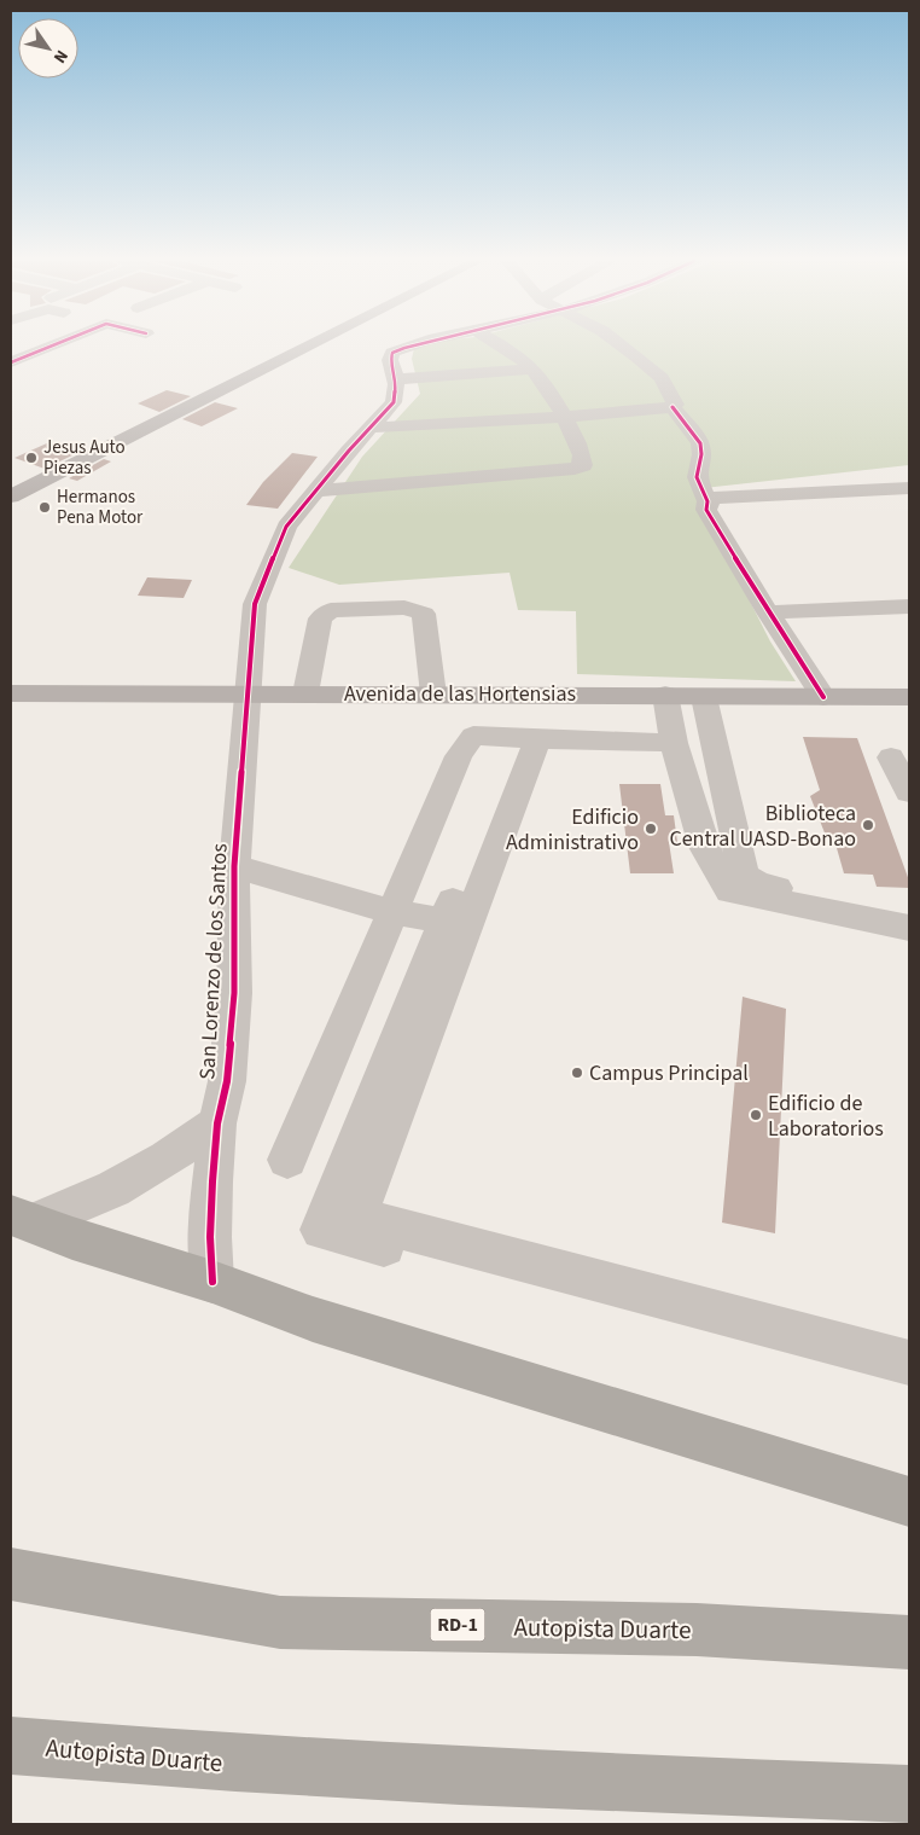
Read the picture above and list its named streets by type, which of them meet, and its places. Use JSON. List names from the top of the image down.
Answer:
{
  "streets": {
    "highway": ["RD-1", "Autopista Duarte"],
    "main road": ["Avenida de las Hortensias"],
    "street": ["San Lorenzo de los Santos"]
  },
  "crossings": [
    ["Avenida de las Hortensias", "San Lorenzo de los Santos"]
  ],
  "places": [
    "Jesus Auto Piezas",
    "Hermanos Pena Motor",
    "Biblioteca Central UASD-Bonao",
    "Edificio Administrativo",
    "Campus Principal",
    "Edificio de Laboratorios"
  ],
  "north": "bottom right"
}
